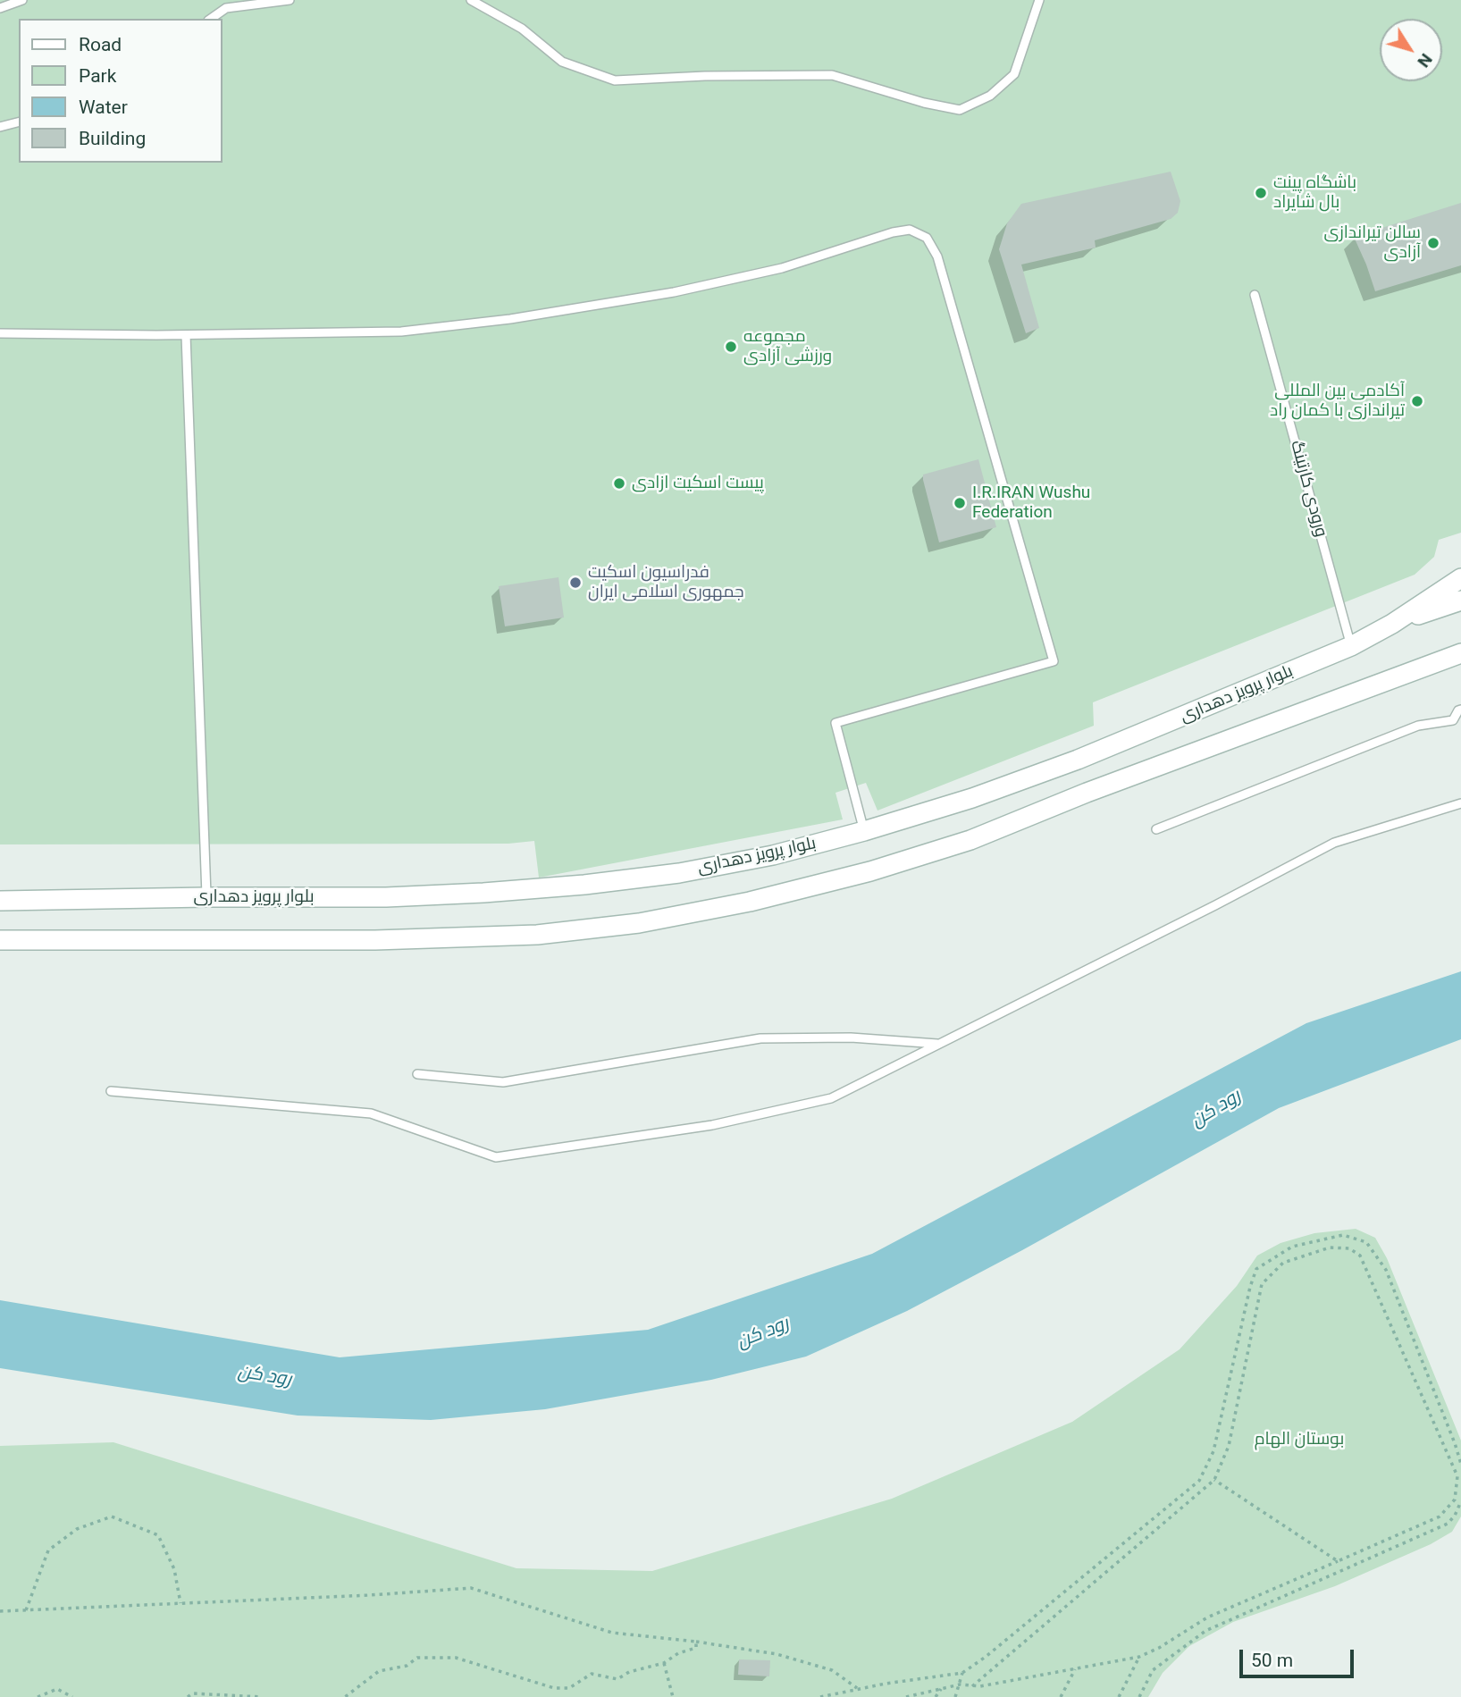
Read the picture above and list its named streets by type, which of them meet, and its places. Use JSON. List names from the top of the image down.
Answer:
{
  "streets": {
    "main road": ["بلوار پرویز دهداری"],
    "lane": ["ورودی کارتینگ"]
  },
  "crossings": [
    ["ورودی کارتینگ", "بلوار پرویز دهداری"]
  ],
  "water": ["رود کن"],
  "parks": ["بوستان الهام"],
  "places": [
    "باشگاه پینت بال شایراد",
    "سالن تیراندازی آزادی",
    "مجموعه ورزشی آزادی",
    "آکادمی بین المللی تیراندازی با کمان راد",
    "پیست اسکیت ازادی",
    "I.R.IRAN Wushu Federation",
    "فدراسیون اسکیت جمهوری اسلامی ایران"
  ],
  "legend": [
    "Road",
    "Park",
    "Water",
    "Building"
  ],
  "scale_bar": "50 m",
  "north": "bottom right"
}
